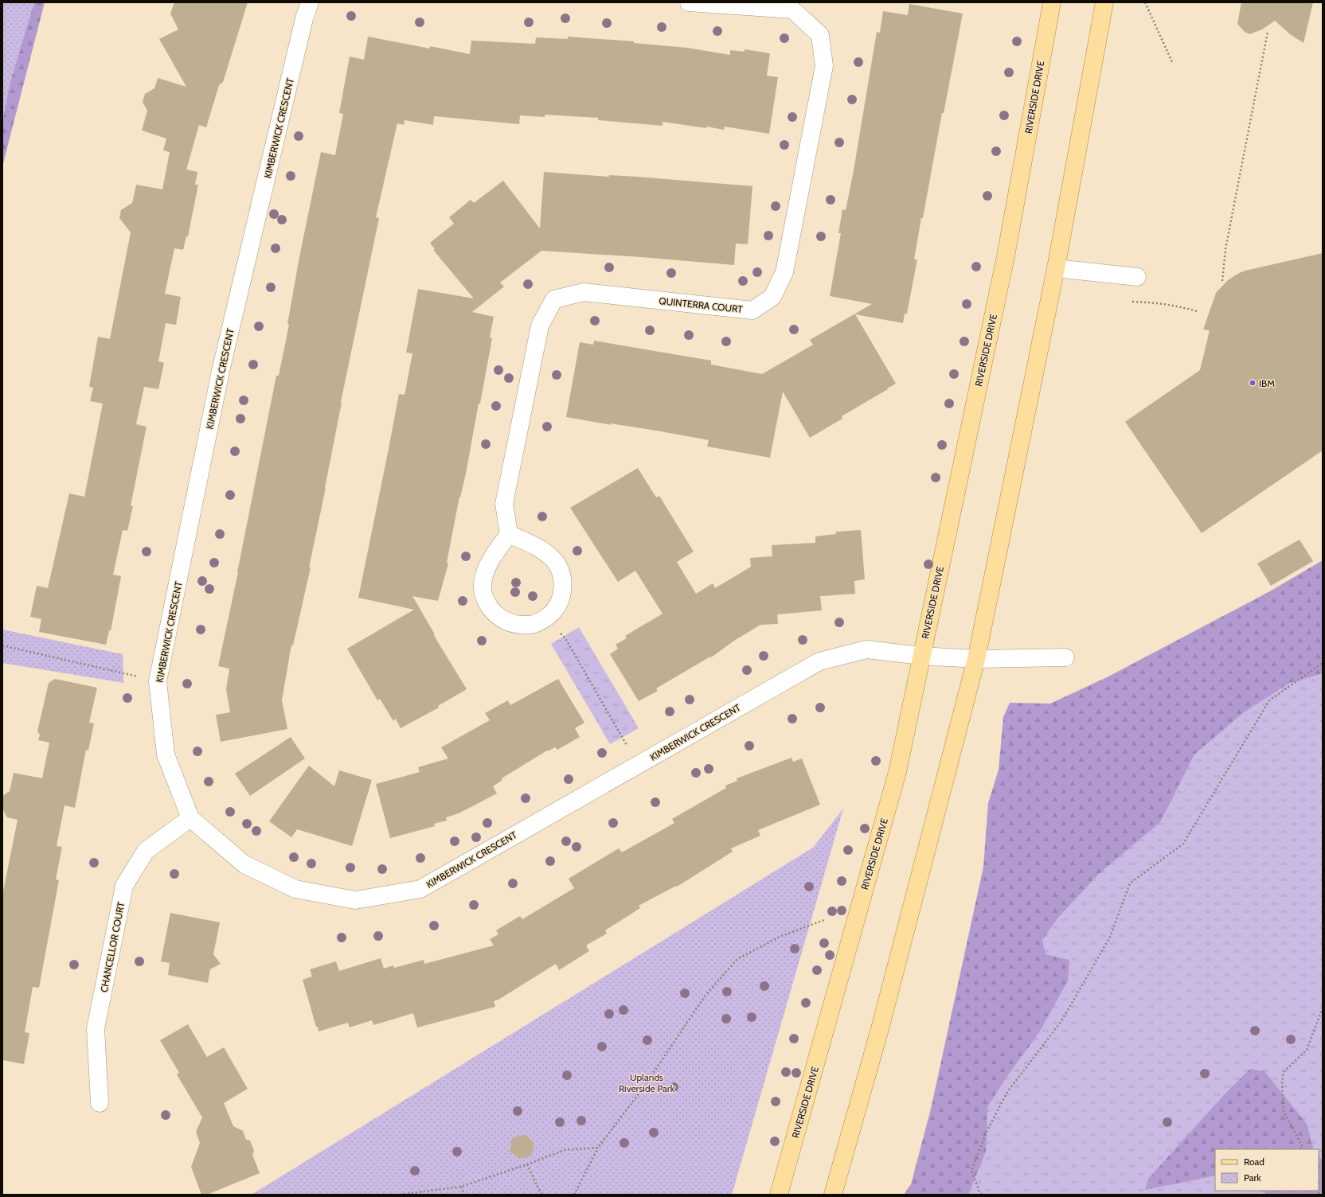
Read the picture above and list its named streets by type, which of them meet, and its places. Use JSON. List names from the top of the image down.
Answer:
{
  "streets": {
    "main road": ["RIVERSIDE DRIVE"],
    "street": ["KIMBERWICK CRESCENT", "QUINTERRA COURT", "CHANCELLOR COURT"]
  },
  "crossings": [
    ["RIVERSIDE DRIVE", "KIMBERWICK CRESCENT"],
    ["KIMBERWICK CRESCENT", "CHANCELLOR COURT"]
  ],
  "parks": ["Uplands Riverside Park"],
  "places": ["IBM"],
  "legend": ["Road", "Park"]
}
